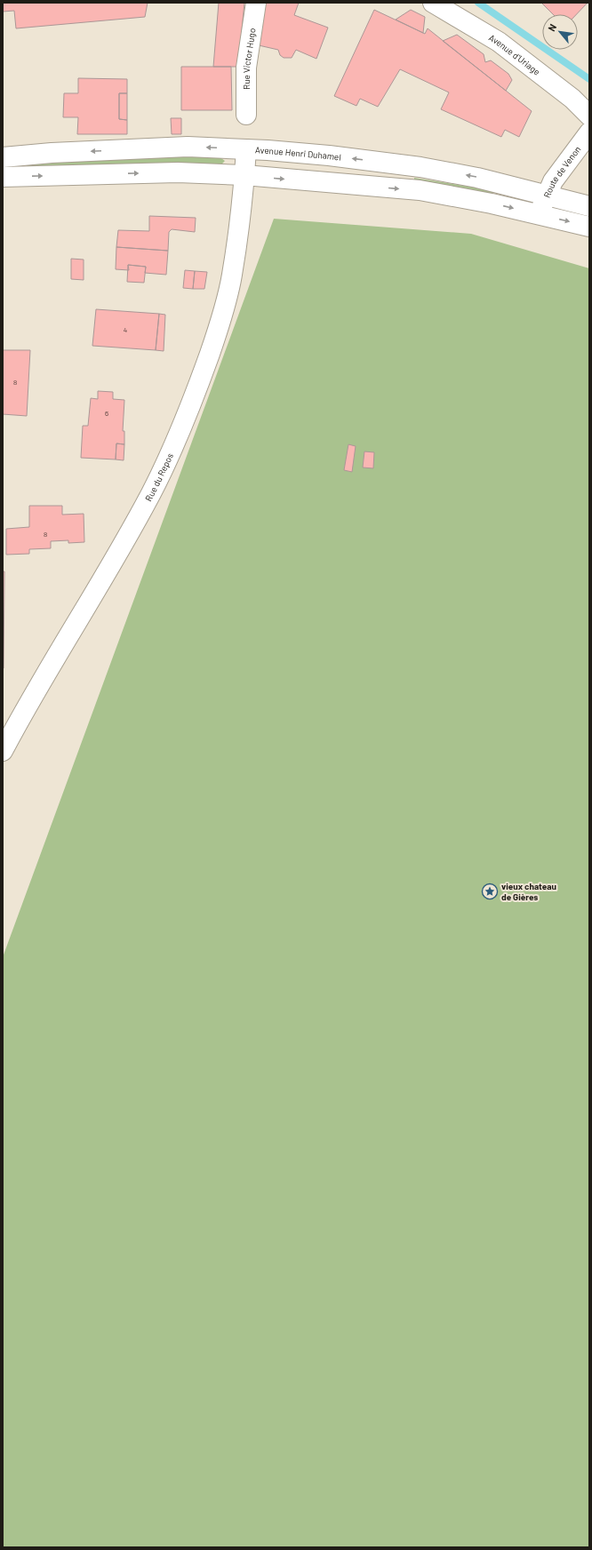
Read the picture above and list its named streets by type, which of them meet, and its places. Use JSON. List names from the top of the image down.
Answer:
{
  "streets": {
    "main road": [
      "Avenue d'Uriage",
      "Rue Victor Hugo",
      "Avenue Henri Duhamel",
      "Route de Venon",
      "Rue du Repos"
    ]
  },
  "crossings": [
    ["Avenue Henri Duhamel", "Route de Venon"],
    ["Avenue Henri Duhamel", "Rue du Repos"]
  ],
  "places": {
    "place": ["vieux chateau de Gières"]
  },
  "house_numbers": [
    "4",
    "8",
    "6",
    "8"
  ],
  "north": "top left"
}
